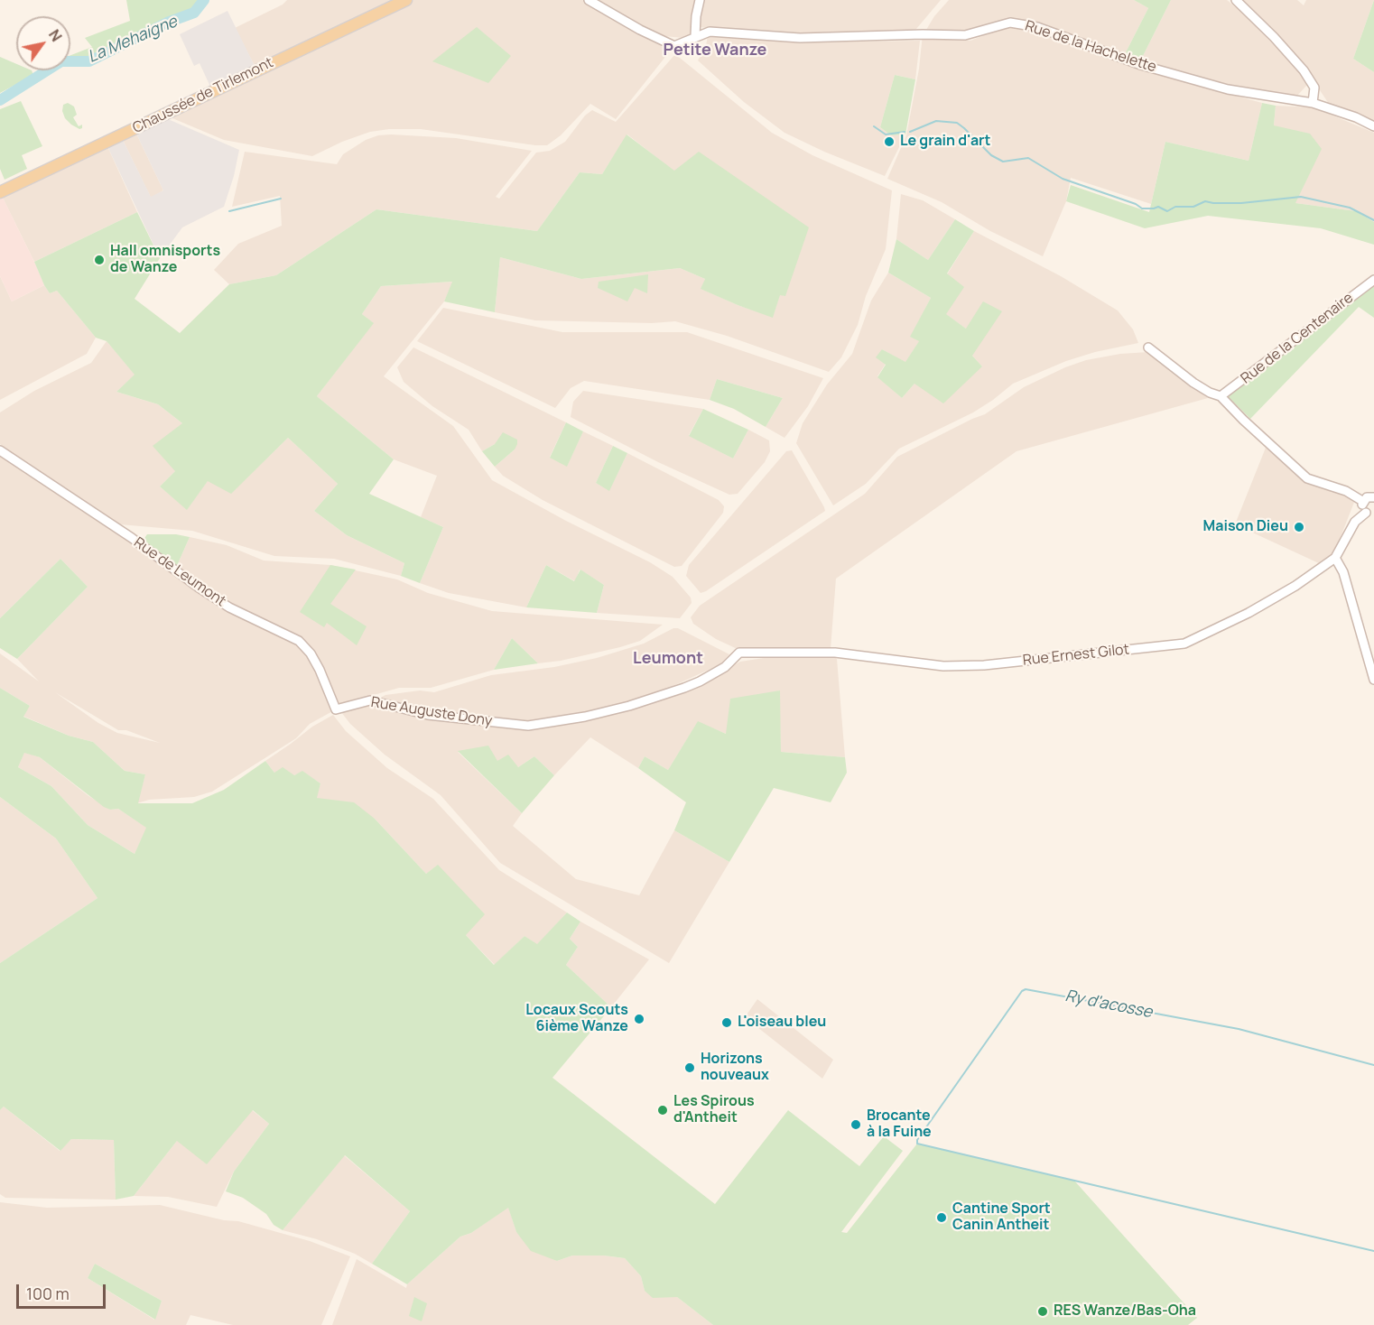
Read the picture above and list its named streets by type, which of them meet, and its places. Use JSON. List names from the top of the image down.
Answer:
{
  "streets": {
    "main road": ["Chaussée de Tirlemont"],
    "street": [
      "Rue de la Hachelette",
      "Rue de la Centenaire",
      "Rue de Leumont",
      "Rue Ernest Gilot",
      "Rue Auguste Dony"
    ]
  },
  "crossings": [
    ["Rue de Leumont", "Rue Auguste Dony"],
    ["Rue Ernest Gilot", "Rue Auguste Dony"]
  ],
  "districts": ["Petite Wanze", "Leumont"],
  "water": ["La Mehaigne", "Ry d'acosse"],
  "places": [
    "Le grain d'art",
    "Hall omnisports de Wanze",
    "Maison Dieu",
    "Locaux Scouts 6ième Wanze",
    "L'oiseau bleu",
    "Horizons nouveaux",
    "Les Spirous d'Antheit",
    "Brocante à la Fuine",
    "Cantine Sport Canin Antheit",
    "RES Wanze/Bas-Oha"
  ],
  "scale_bar": "100 m",
  "north": "top right"
}
